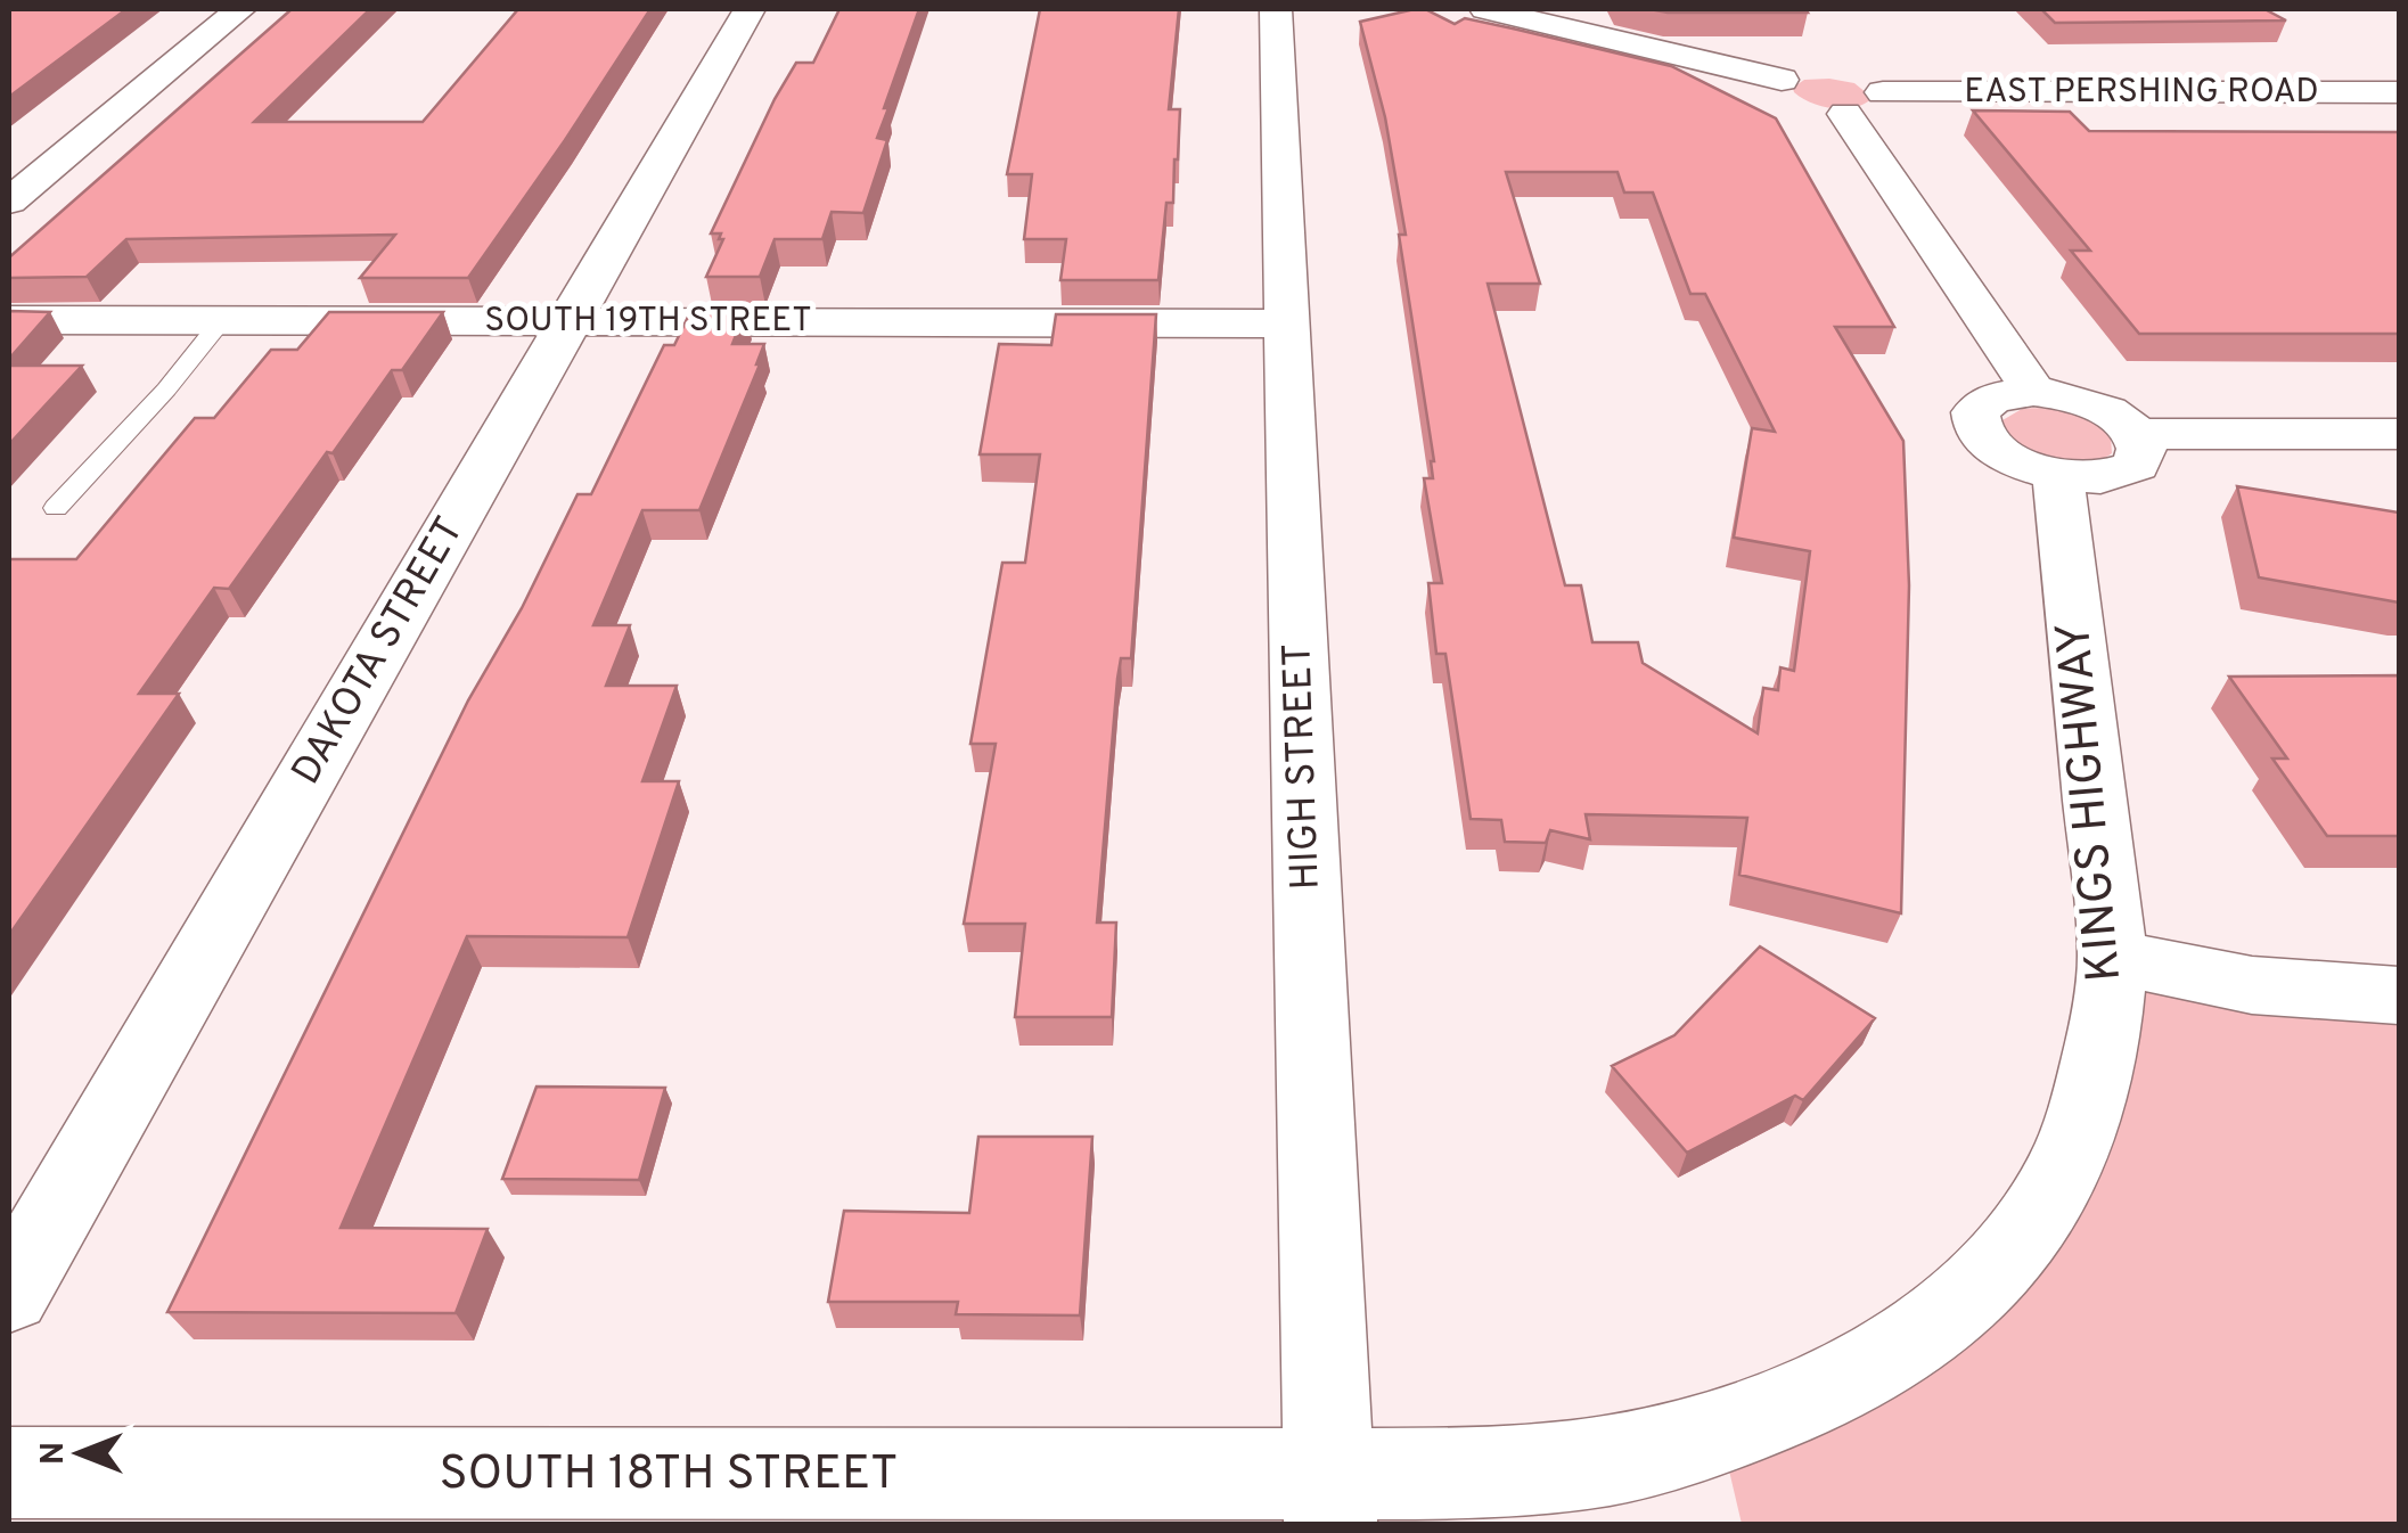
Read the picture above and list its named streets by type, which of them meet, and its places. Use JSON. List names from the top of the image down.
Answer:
{
  "streets": {
    "street": [
      "EAST PERSHING ROAD",
      "SOUTH 19TH STREET",
      "DAKOTA STREET",
      "HIGH STREET",
      "KINGS HIGHWAY",
      "SOUTH 18TH STREET"
    ]
  },
  "crossings": [
    ["SOUTH 19TH STREET", "DAKOTA STREET"],
    ["SOUTH 19TH STREET", "HIGH STREET"],
    ["HIGH STREET", "KINGS HIGHWAY"],
    ["HIGH STREET", "SOUTH 18TH STREET"],
    ["KINGS HIGHWAY", "SOUTH 18TH STREET"]
  ],
  "north": "left"
}
